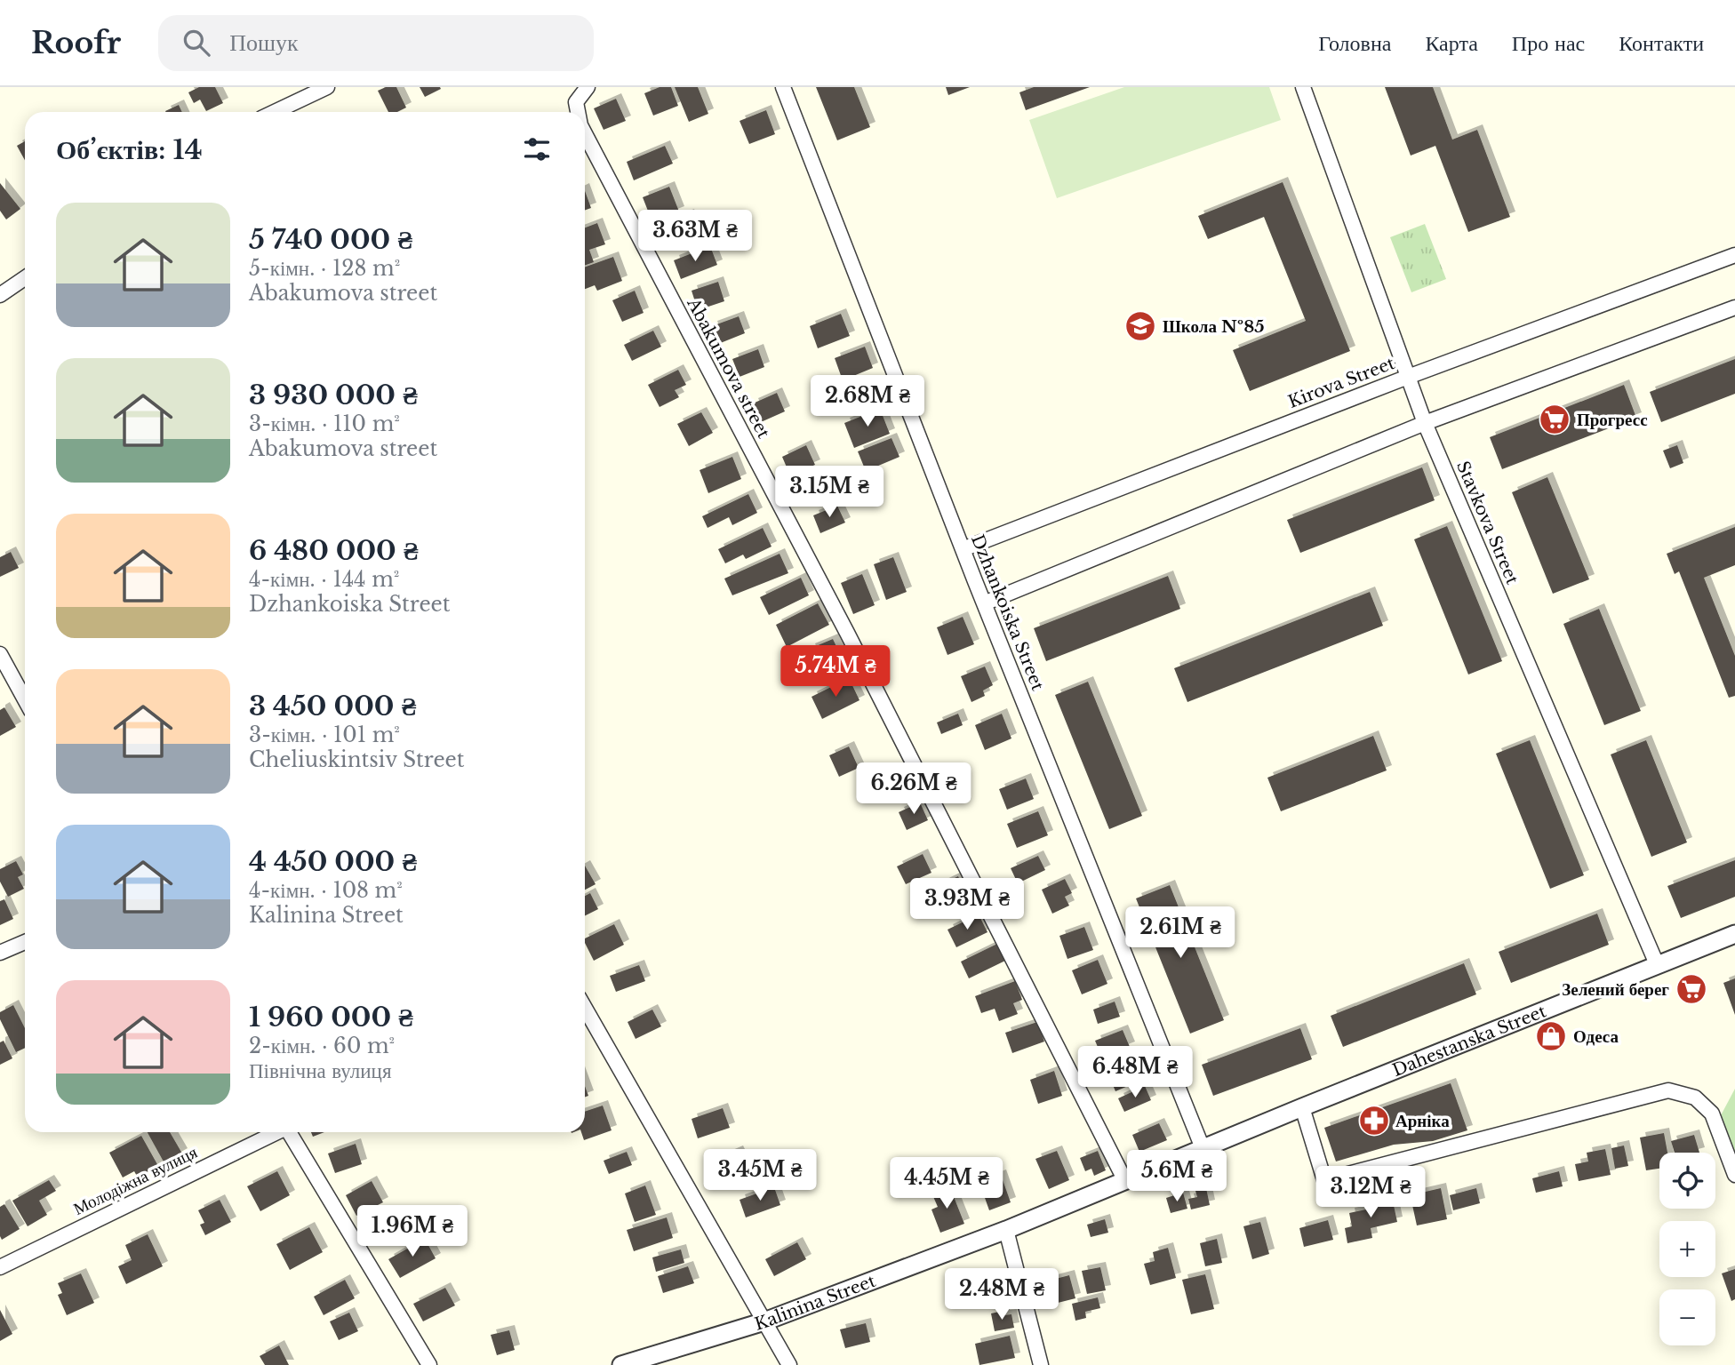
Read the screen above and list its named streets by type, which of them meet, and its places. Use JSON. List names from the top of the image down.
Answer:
{
  "streets": {
    "street": [
      "Abakumova street",
      "Kirova Street",
      "Stavkova Street",
      "Dzhankoiska Street",
      "Dahestanska Street",
      "Молодіжна вулиця",
      "Kalinina Street"
    ]
  },
  "crossings": [
    ["Abakumova street", "Dahestanska Street"],
    ["Abakumova street", "Kalinina Street"],
    ["Kirova Street", "Stavkova Street"],
    ["Kirova Street", "Dzhankoiska Street"],
    ["Stavkova Street", "Dahestanska Street"],
    ["Dzhankoiska Street", "Dahestanska Street"],
    ["Dahestanska Street", "Kalinina Street"]
  ],
  "places": {
    "school or university": ["Школа №85"],
    "supermarket": ["Прогресс", "Зелений берег"],
    "shop": ["Одеса"],
    "pharmacy": ["Арніка"]
  },
  "page": {
    "header": "Roofr",
    "search": "Пошук",
    "nav": [
      "Головна",
      "Карта",
      "Про нас",
      "Контакти"
    ],
    "heading": "Об’єктів: 14",
    "list": [
      {
        "name": "5 740 000 ₴",
        "note": "5-кімн. · 128 m² · Abakumova street"
      },
      {
        "name": "3 930 000 ₴",
        "note": "3-кімн. · 110 m² · Abakumova street"
      },
      {
        "name": "6 480 000 ₴",
        "note": "4-кімн. · 144 m² · Dzhankoiska Street"
      },
      {
        "name": "3 450 000 ₴",
        "note": "3-кімн. · 101 m² · Cheliuskintsiv Street"
      },
      {
        "name": "4 450 000 ₴",
        "note": "4-кімн. · 108 m² · Kalinina Street"
      },
      {
        "name": "1 960 000 ₴",
        "note": "2-кімн. · 60 m² · Північна вулиця"
      }
    ],
    "price": [
      "3.63M ₴",
      "2.68M ₴",
      "3.15M ₴",
      "5.74M ₴",
      "6.26M ₴",
      "3.93M ₴",
      "2.61M ₴",
      "6.48M ₴",
      "3.45M ₴",
      "5.6M ₴",
      "4.45M ₴",
      "3.12M ₴",
      "1.96M ₴",
      "2.48M ₴"
    ],
    "map_buttons": ["+", "−"]
  }
}
